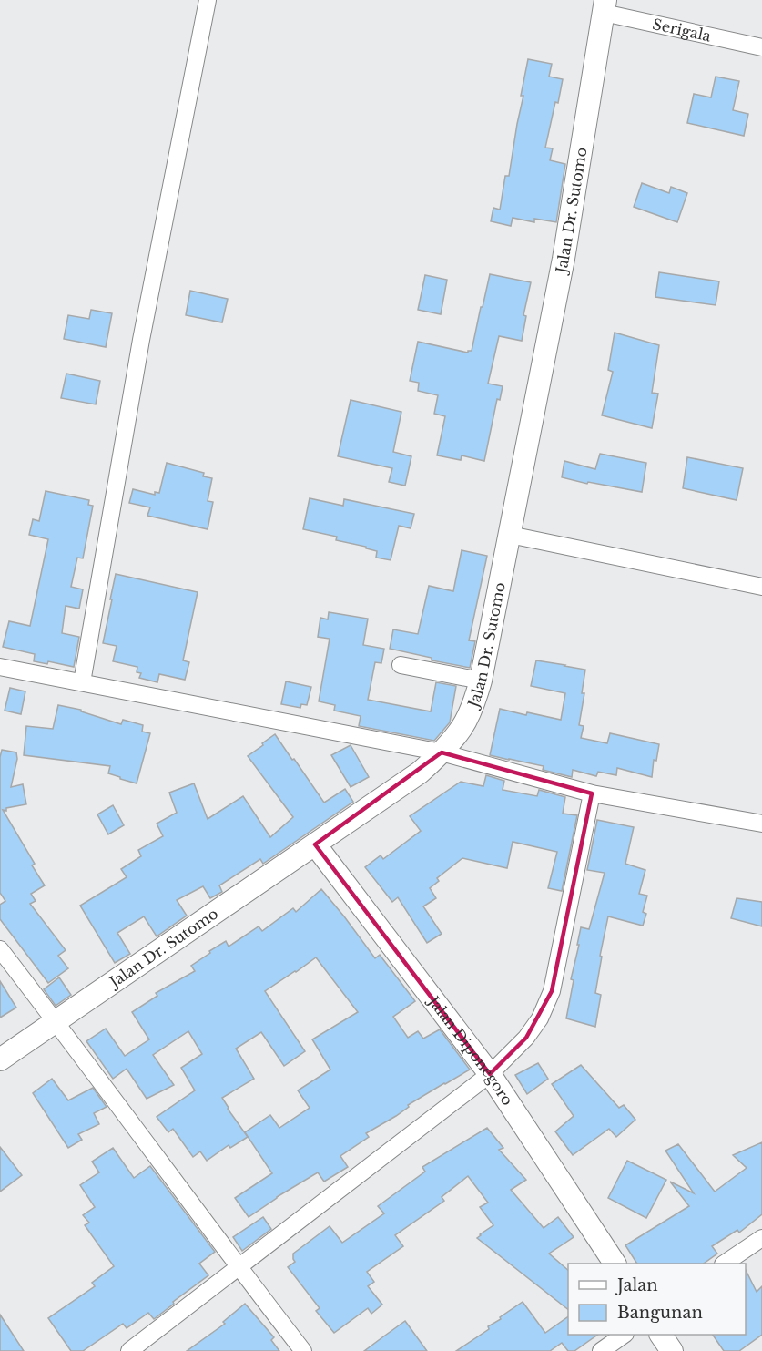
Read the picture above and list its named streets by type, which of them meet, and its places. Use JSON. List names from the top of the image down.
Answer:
{
  "streets": {
    "street": ["Serigala", "Jalan Dr. Sutomo", "Jalan Diponegoro"]
  },
  "crossings": [
    ["Serigala", "Jalan Dr. Sutomo"],
    ["Jalan Dr. Sutomo", "Jalan Diponegoro"]
  ],
  "legend": ["Jalan", "Bangunan"]
}
